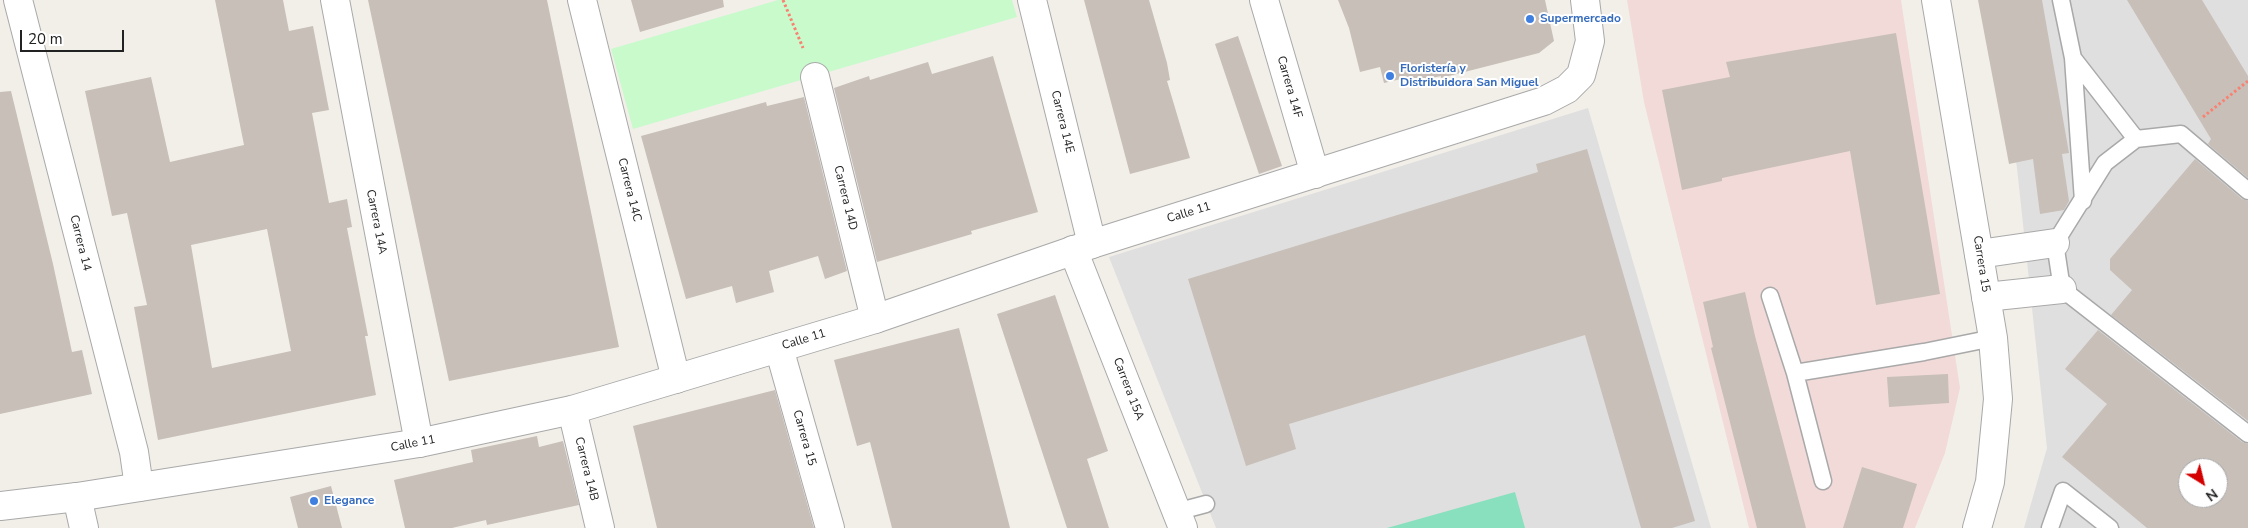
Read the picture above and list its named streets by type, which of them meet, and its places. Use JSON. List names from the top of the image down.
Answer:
{
  "streets": {
    "street": [
      "Carrera 14F",
      "Carrera 14E",
      "Carrera 14C",
      "Carrera 14D",
      "Calle 11",
      "Carrera 14A",
      "Carrera 14",
      "Carrera 15",
      "Carrera 15A",
      "Carrera 14B"
    ]
  },
  "crossings": [
    ["Carrera 14F", "Calle 11"],
    ["Carrera 14E", "Calle 11"],
    ["Carrera 14E", "Carrera 15A"],
    ["Carrera 14C", "Calle 11"],
    ["Carrera 14D", "Calle 11"],
    ["Calle 11", "Carrera 14A"],
    ["Calle 11", "Carrera 14"],
    ["Calle 11", "Carrera 15"],
    ["Calle 11", "Carrera 15A"],
    ["Calle 11", "Carrera 14B"]
  ],
  "places": ["Supermercado", "Floristería y Distribuidora San Miguel", "Elegance"],
  "scale_bar": "20 m",
  "north": "bottom right"
}
